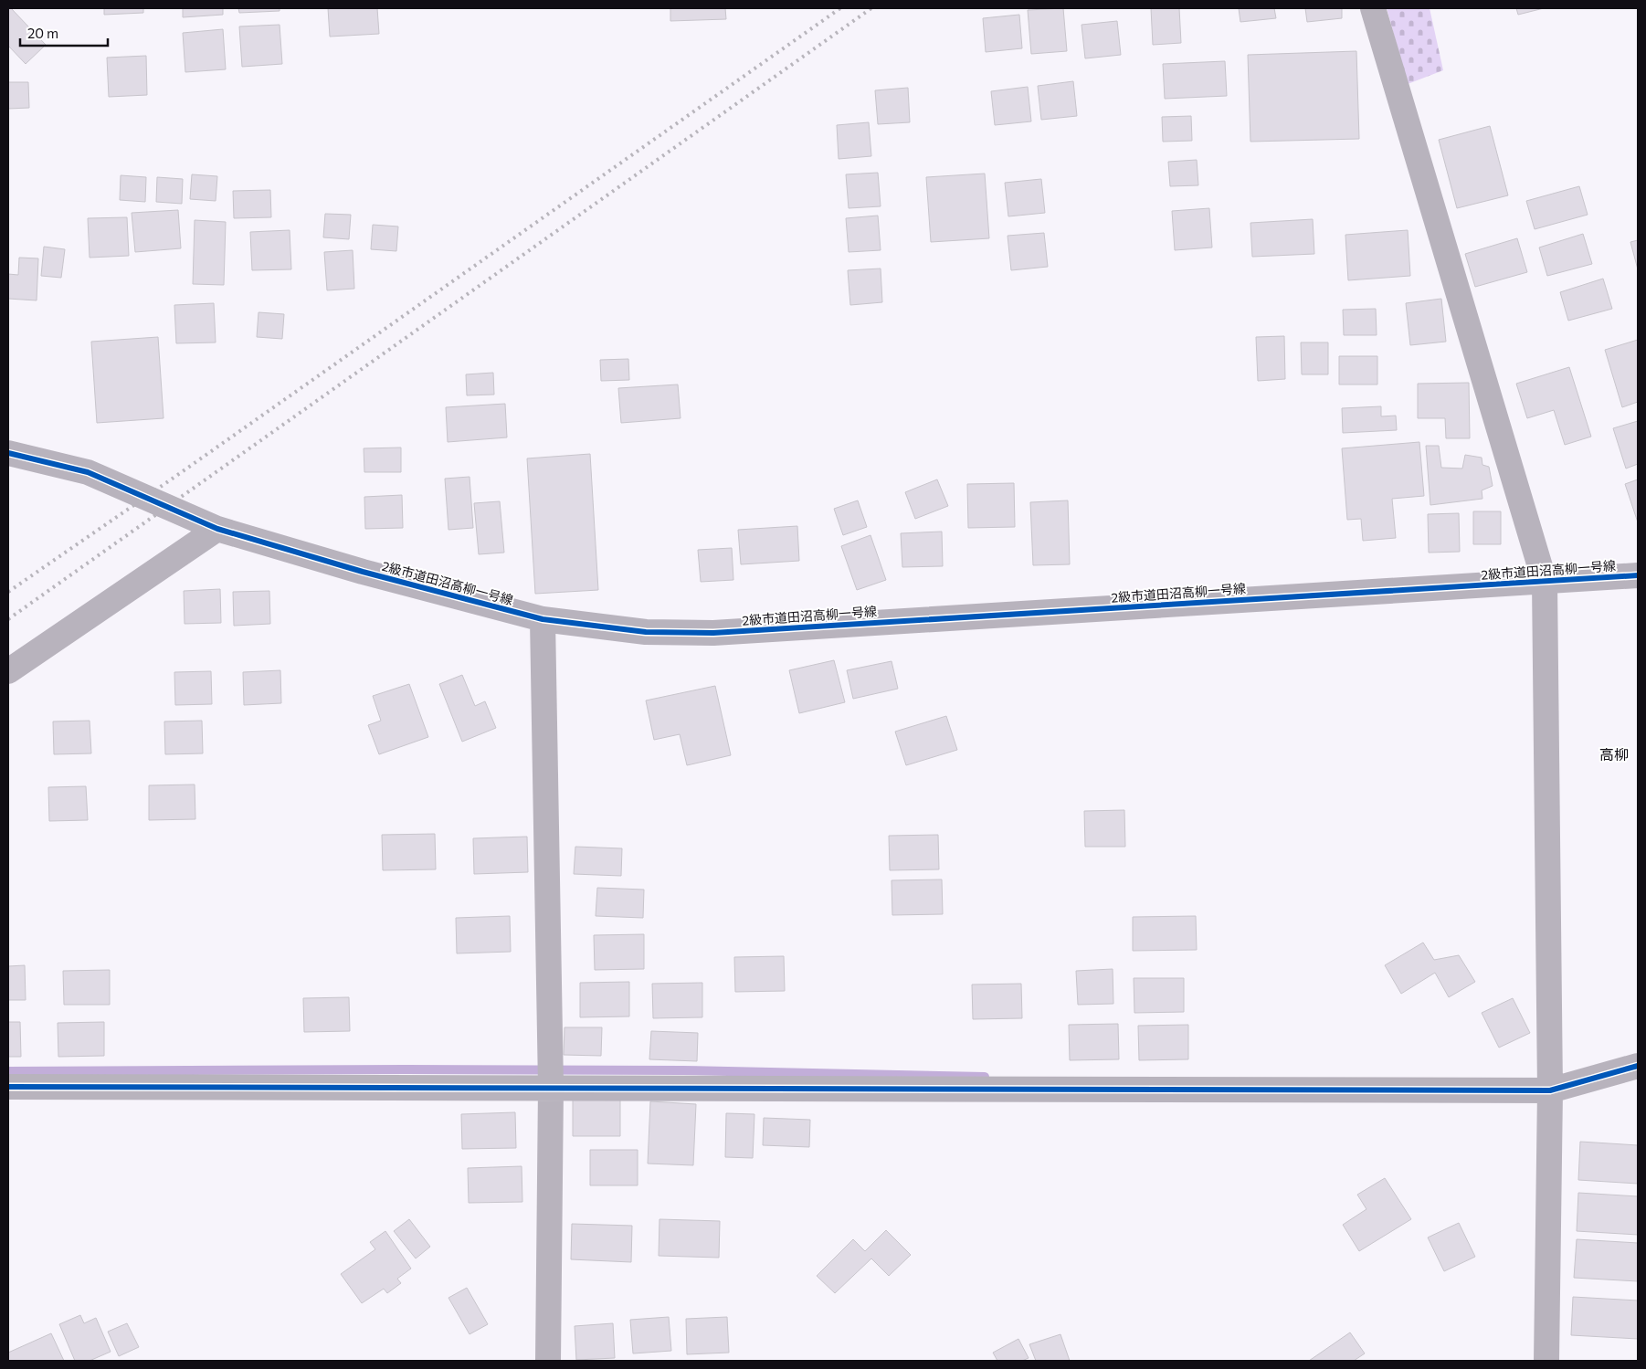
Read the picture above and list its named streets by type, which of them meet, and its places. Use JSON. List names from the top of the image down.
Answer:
{
  "streets": {
    "street": ["2級市道田沼高柳一号線"]
  },
  "districts": ["高柳"],
  "scale_bar": "20 m"
}
